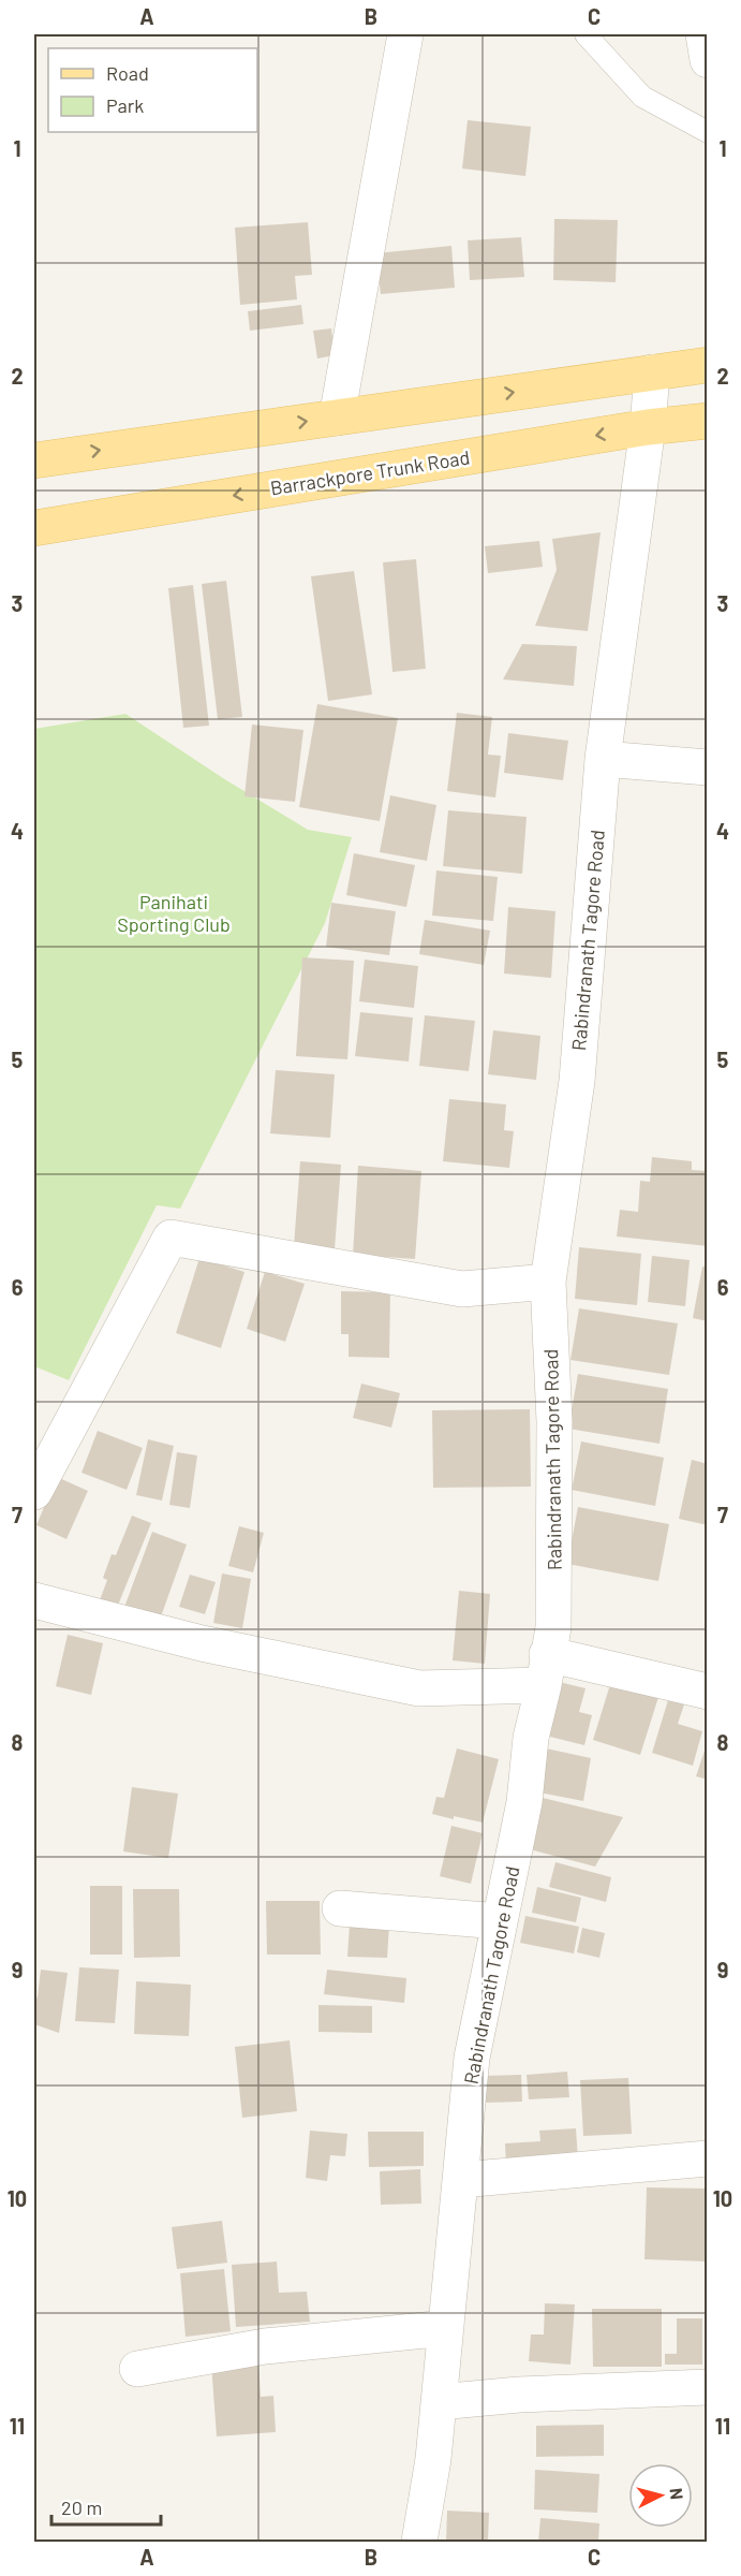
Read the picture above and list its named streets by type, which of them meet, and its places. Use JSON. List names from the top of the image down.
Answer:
{
  "streets": {
    "main road": ["Barrackpore Trunk Road"],
    "street": ["Rabindranath Tagore Road"]
  },
  "crossings": [
    ["Barrackpore Trunk Road", "Rabindranath Tagore Road"]
  ],
  "parks": ["Panihati Sporting Club"],
  "legend": ["Road", "Park"],
  "scale_bar": "20 m",
  "north": "right",
  "grid": {
    "columns": ["A", "B", "C"],
    "rows": [
      "1",
      "2",
      "3",
      "4",
      "5",
      "6",
      "7",
      "8",
      "9",
      "10",
      "11"
    ]
  }
}
